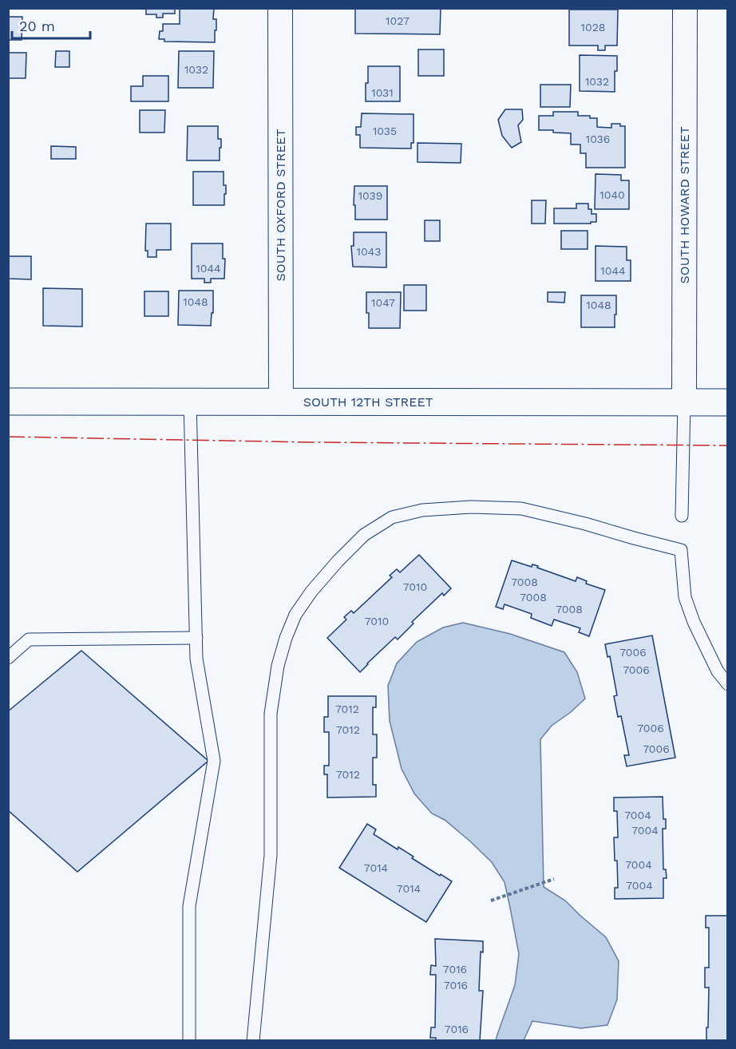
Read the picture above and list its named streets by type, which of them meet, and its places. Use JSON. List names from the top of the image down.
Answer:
{
  "streets": {
    "main road": ["SOUTH 12TH STREET"],
    "street": ["SOUTH OXFORD STREET", "SOUTH HOWARD STREET"]
  },
  "crossings": [
    ["SOUTH OXFORD STREET", "SOUTH 12TH STREET"],
    ["SOUTH HOWARD STREET", "SOUTH 12TH STREET"]
  ],
  "house_numbers": [
    "1027",
    "1028",
    "1032",
    "1032",
    "1031",
    "1035",
    "1036",
    "1040",
    "1039",
    "1043",
    "1044",
    "1044",
    "1048",
    "1047",
    "1048",
    "7008",
    "7010",
    "7008",
    "7008",
    "7010",
    "7006",
    "7006",
    "7012",
    "7006",
    "7012",
    "7006",
    "7012",
    "7004",
    "7004",
    "7004",
    "7014",
    "7004",
    "7014",
    "7016",
    "7016",
    "7016"
  ],
  "scale_bar": "20 m"
}
